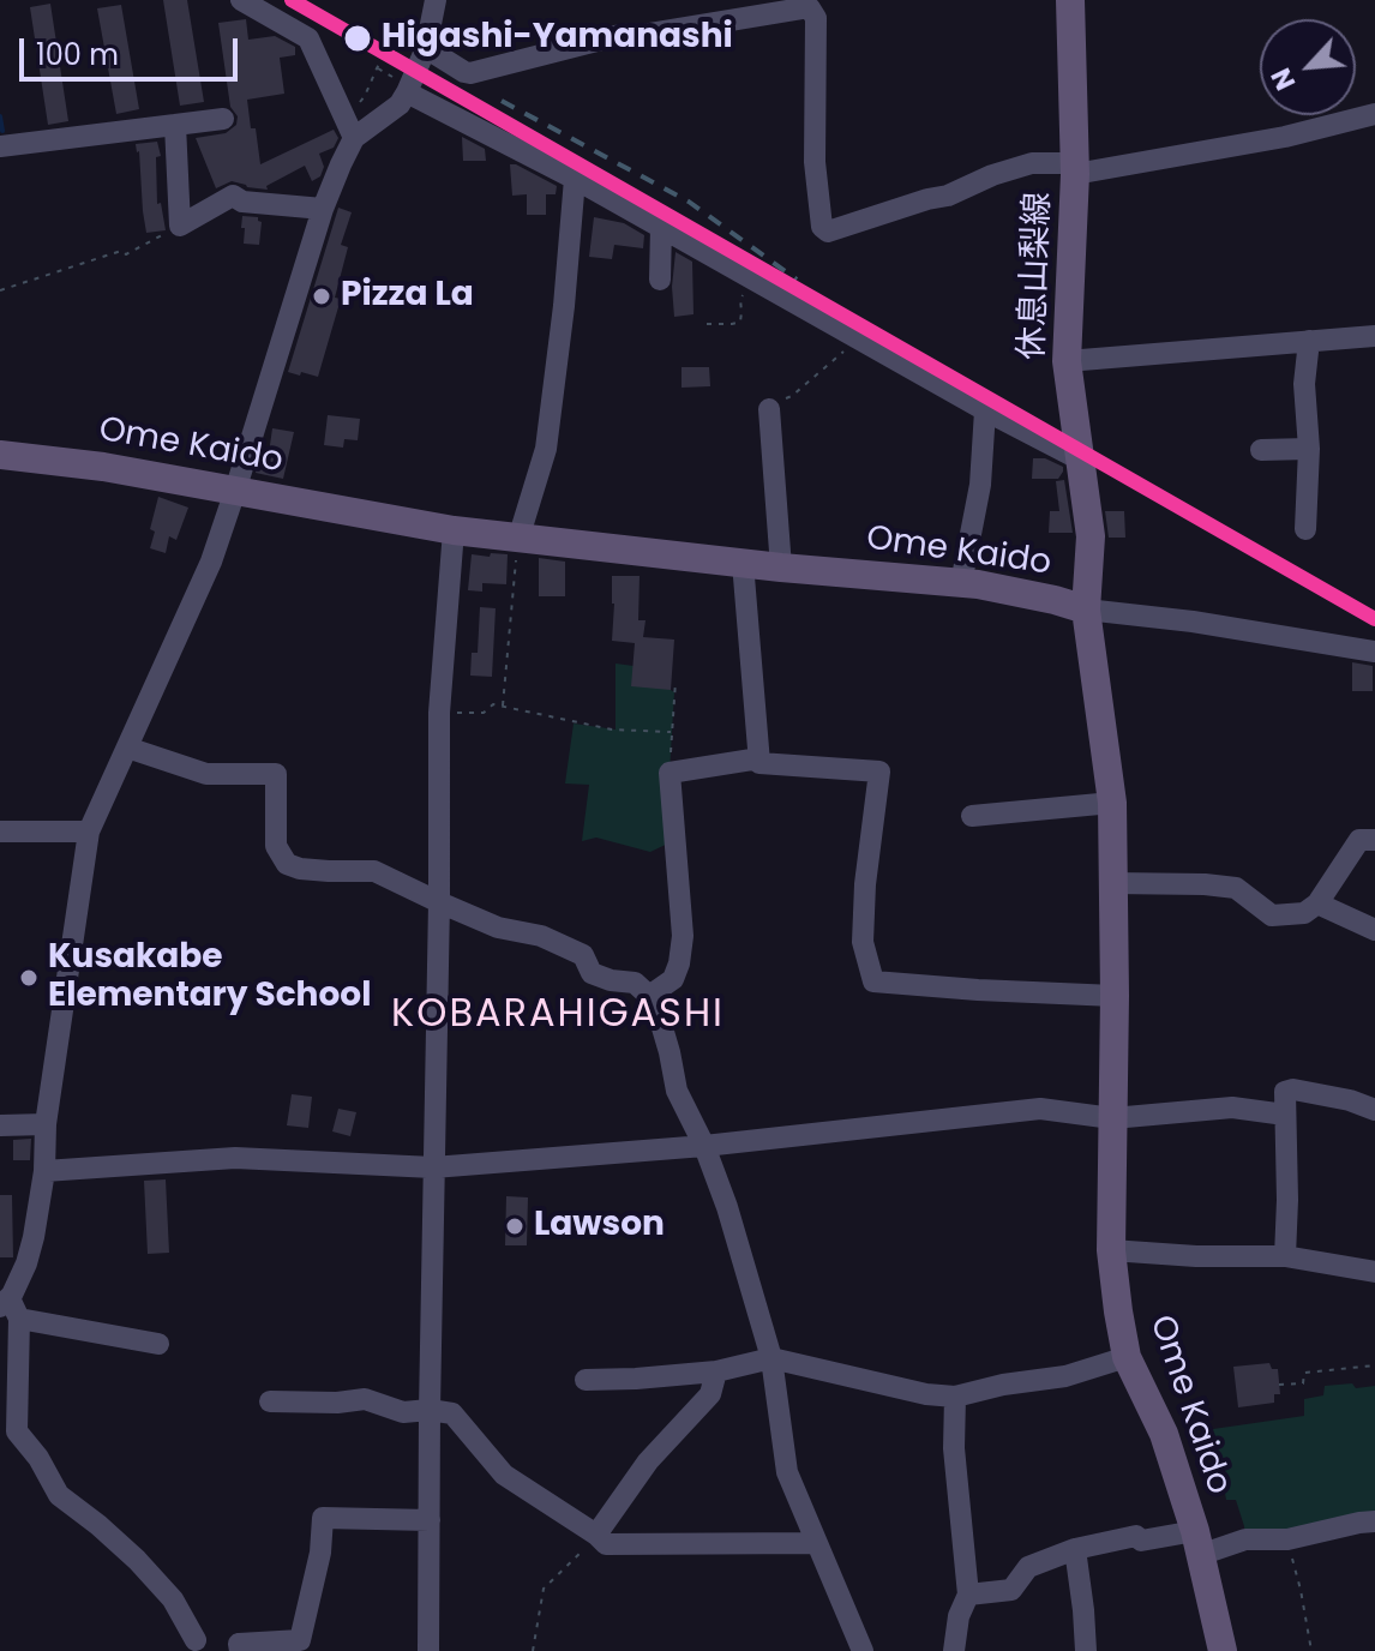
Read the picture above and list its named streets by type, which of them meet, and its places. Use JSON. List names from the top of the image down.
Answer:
{
  "streets": {
    "main road": ["休息山梨線", "Ome Kaido"]
  },
  "crossings": [
    ["休息山梨線", "Ome Kaido"]
  ],
  "districts": ["KOBARAHIGASHI"],
  "places": [
    "Higashi-Yamanashi",
    "Pizza La",
    "Kusakabe Elementary School",
    "Lawson"
  ],
  "scale_bar": "100 m",
  "north": "bottom left"
}
